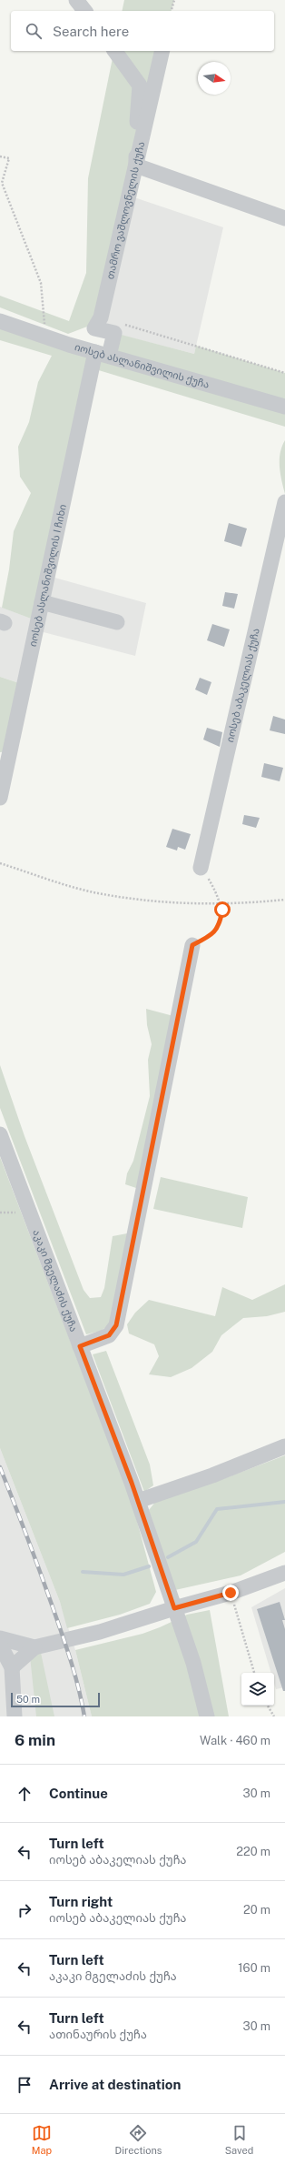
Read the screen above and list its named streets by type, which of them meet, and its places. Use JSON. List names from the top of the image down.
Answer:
{
  "streets": {
    "street": [
      "თამრო ვაშლოვნელის ქუჩა",
      "იოსებ ასლანიშვილის ქუჩა",
      "იოსებ ასლანიშვილის I ჩიხი",
      "იოსებ აბაკელიას ქუჩა",
      "აკაკი მგელაძის ქუჩა"
    ]
  },
  "crossings": [
    ["იოსებ ასლანიშვილის ქუჩა", "იოსებ ასლანიშვილის I ჩიხი"]
  ],
  "scale_bar": "50 m",
  "north": "right",
  "page": {
    "search": "Search here",
    "scale": "50 m",
    "heading": ["6 min", "Walk · 460 m"],
    "list": [
      ["Continue", "30 m"],
      ["Turn left", "იოსებ აბაკელიას ქუჩა", "220 m"],
      ["Turn right", "იოსებ აბაკელიას ქუჩა", "20 m"],
      ["Turn left", "აკაკი მგელაძის ქუჩა", "160 m"],
      ["Turn left", "ათინაურის ქუჩა", "30 m"],
      "Arrive at destination"
    ],
    "nav": ["Map", "Directions", "Saved"]
  }
}
